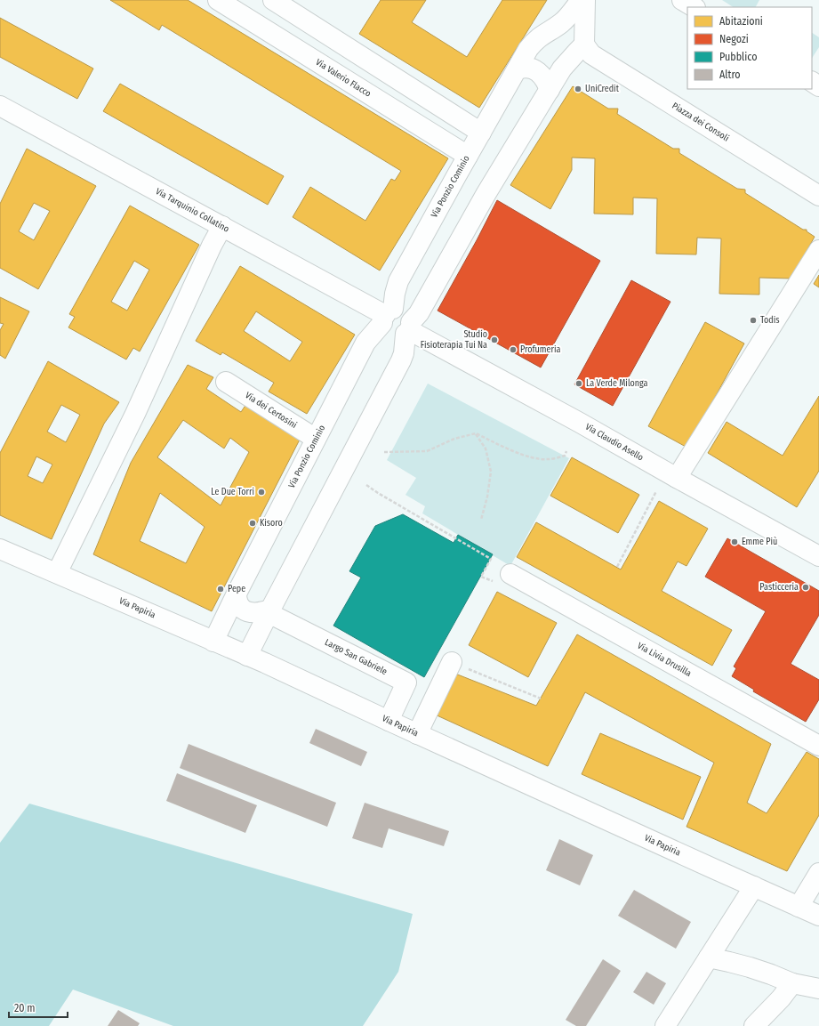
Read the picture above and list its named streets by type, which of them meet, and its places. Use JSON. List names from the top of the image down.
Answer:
{
  "streets": {
    "street": [
      "Via Valerio Flacco",
      "Piazza dei Consoli",
      "Via Ponzio Cominio",
      "Via Tarquinio Collatino",
      "Via dei Certosini",
      "Via Claudio Asello",
      "Via Papiria",
      "Largo San Gabriele",
      "Via Livia Drusilla"
    ]
  },
  "crossings": [
    ["Via Valerio Flacco", "Via Ponzio Cominio"],
    ["Via Ponzio Cominio", "Via Tarquinio Collatino"],
    ["Via Ponzio Cominio", "Via dei Certosini"],
    ["Via Ponzio Cominio", "Via Papiria"],
    ["Via Tarquinio Collatino", "Via Claudio Asello"],
    ["Via Papiria", "Largo San Gabriele"]
  ],
  "places": [
    "UniCredit",
    "Todis",
    "Studio Fisioterapia Tui Na",
    "Profumeria",
    "La Verde Milonga",
    "Le Due Torri",
    "Kisoro",
    "Emme Più",
    "Pasticceria",
    "Pepe"
  ],
  "legend": [
    "Abitazioni",
    "Negozi",
    "Pubblico",
    "Altro"
  ],
  "scale_bar": "20 m"
}
